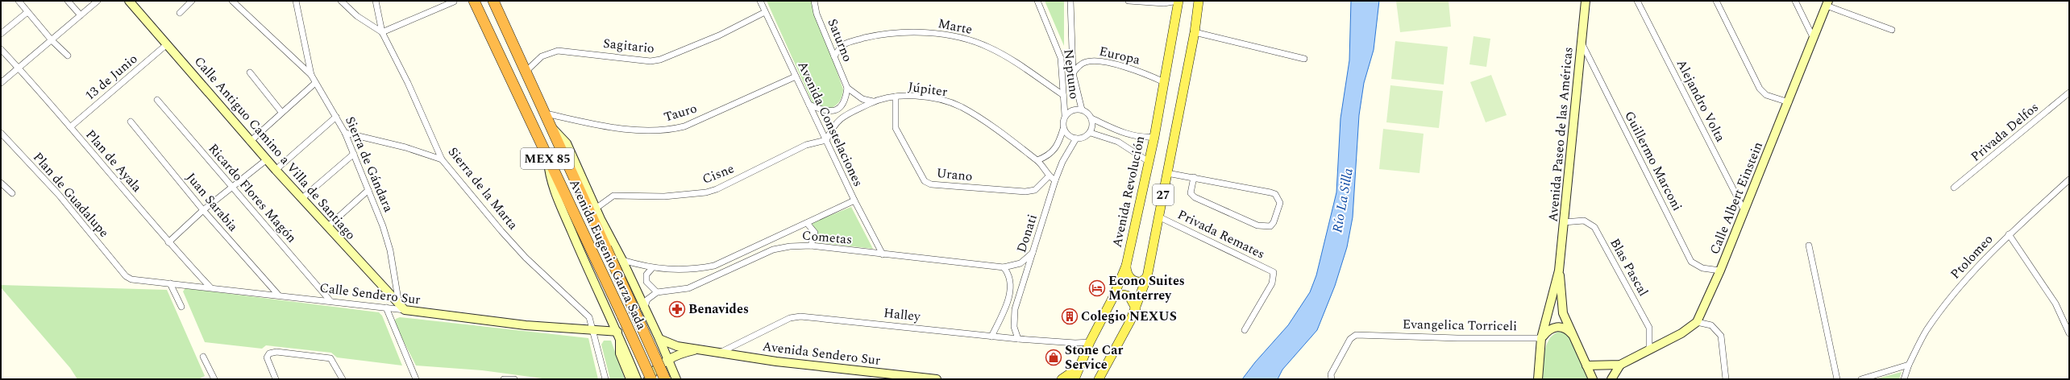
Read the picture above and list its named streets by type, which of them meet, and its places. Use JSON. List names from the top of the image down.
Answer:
{
  "streets": {
    "highway": ["MEX 85", "Avenida Eugenio Garza Sada"],
    "main road": ["Avenida Revolución", "27"],
    "street": [
      "Marte",
      "Saturno",
      "Sagitario",
      "Europa",
      "Neptuno",
      "13 de Junio",
      "Júpiter",
      "Alejandro Volta",
      "Tauro",
      "Avenida Constelaciones",
      "Privada Delfos",
      "Avenida Paseo de las Américas",
      "Calle Antiguo Camino a Villa de Santiago",
      "Plan de Ayala",
      "Guillermo Marconi",
      "Sierra de Gándara",
      "Cisne",
      "Urano",
      "Sierra de la Marta",
      "Ricardo Flores Magón",
      "Plan de Guadalupe",
      "Calle Albert Einstein",
      "Juan Sarabia",
      "Donati",
      "Privada Remates",
      "Cometas",
      "Ptolomeo",
      "Blas Pascal",
      "Calle Sendero Sur",
      "Halley",
      "Evangelica Torriceli",
      "Avenida Sendero Sur"
    ]
  },
  "crossings": [
    ["Marte", "Saturno"],
    ["Marte", "Neptuno"],
    ["Sagitario", "Avenida Constelaciones"],
    ["Sagitario", "Avenida Eugenio Garza Sada"],
    ["Europa", "Avenida Revolución"],
    ["Neptuno", "Donati"],
    ["13 de Junio", "Calle Antiguo Camino a Villa de Santiago"],
    ["13 de Junio", "Plan de Ayala"],
    ["Júpiter", "Avenida Constelaciones"],
    ["Júpiter", "Cisne"],
    ["Júpiter", "Urano"],
    ["Júpiter", "Donati"],
    ["Alejandro Volta", "Calle Albert Einstein"],
    ["Tauro", "Avenida Constelaciones"],
    ["Tauro", "Avenida Eugenio Garza Sada"],
    ["Avenida Constelaciones", "Cisne"],
    ["Avenida Constelaciones", "Cometas"],
    ["Avenida Paseo de las Américas", "Guillermo Marconi"],
    ["Avenida Paseo de las Américas", "Calle Albert Einstein"],
    ["Avenida Paseo de las Américas", "Blas Pascal"],
    ["Avenida Paseo de las Américas", "Evangelica Torriceli"],
    ["Calle Antiguo Camino a Villa de Santiago", "Sierra de Gándara"],
    ["Calle Antiguo Camino a Villa de Santiago", "Calle Sendero Sur"],
    ["Plan de Ayala", "Calle Sendero Sur"],
    ["Guillermo Marconi", "Calle Albert Einstein"],
    ["Sierra de Gándara", "Calle Sendero Sur"],
    ["Sierra de la Marta", "Calle Sendero Sur"],
    ["Avenida Revolución", "Halley"],
    ["Ricardo Flores Magón", "Calle Sendero Sur"],
    ["Plan de Guadalupe", "Calle Sendero Sur"],
    ["27", "Privada Remates"],
    ["Calle Albert Einstein", "Blas Pascal"],
    ["Juan Sarabia", "Calle Sendero Sur"],
    ["Donati", "Cometas"],
    ["Donati", "Halley"],
    ["Avenida Eugenio Garza Sada", "Avenida Sendero Sur"],
    ["Halley", "Avenida Sendero Sur"]
  ],
  "water": ["Río La Silla"],
  "places": {
    "hotel": ["Econo Suites Monterrey"],
    "pharmacy": ["Benavides"],
    "building": ["Colegio NEXUS"],
    "shop": ["Stone Car Service"]
  }
}
